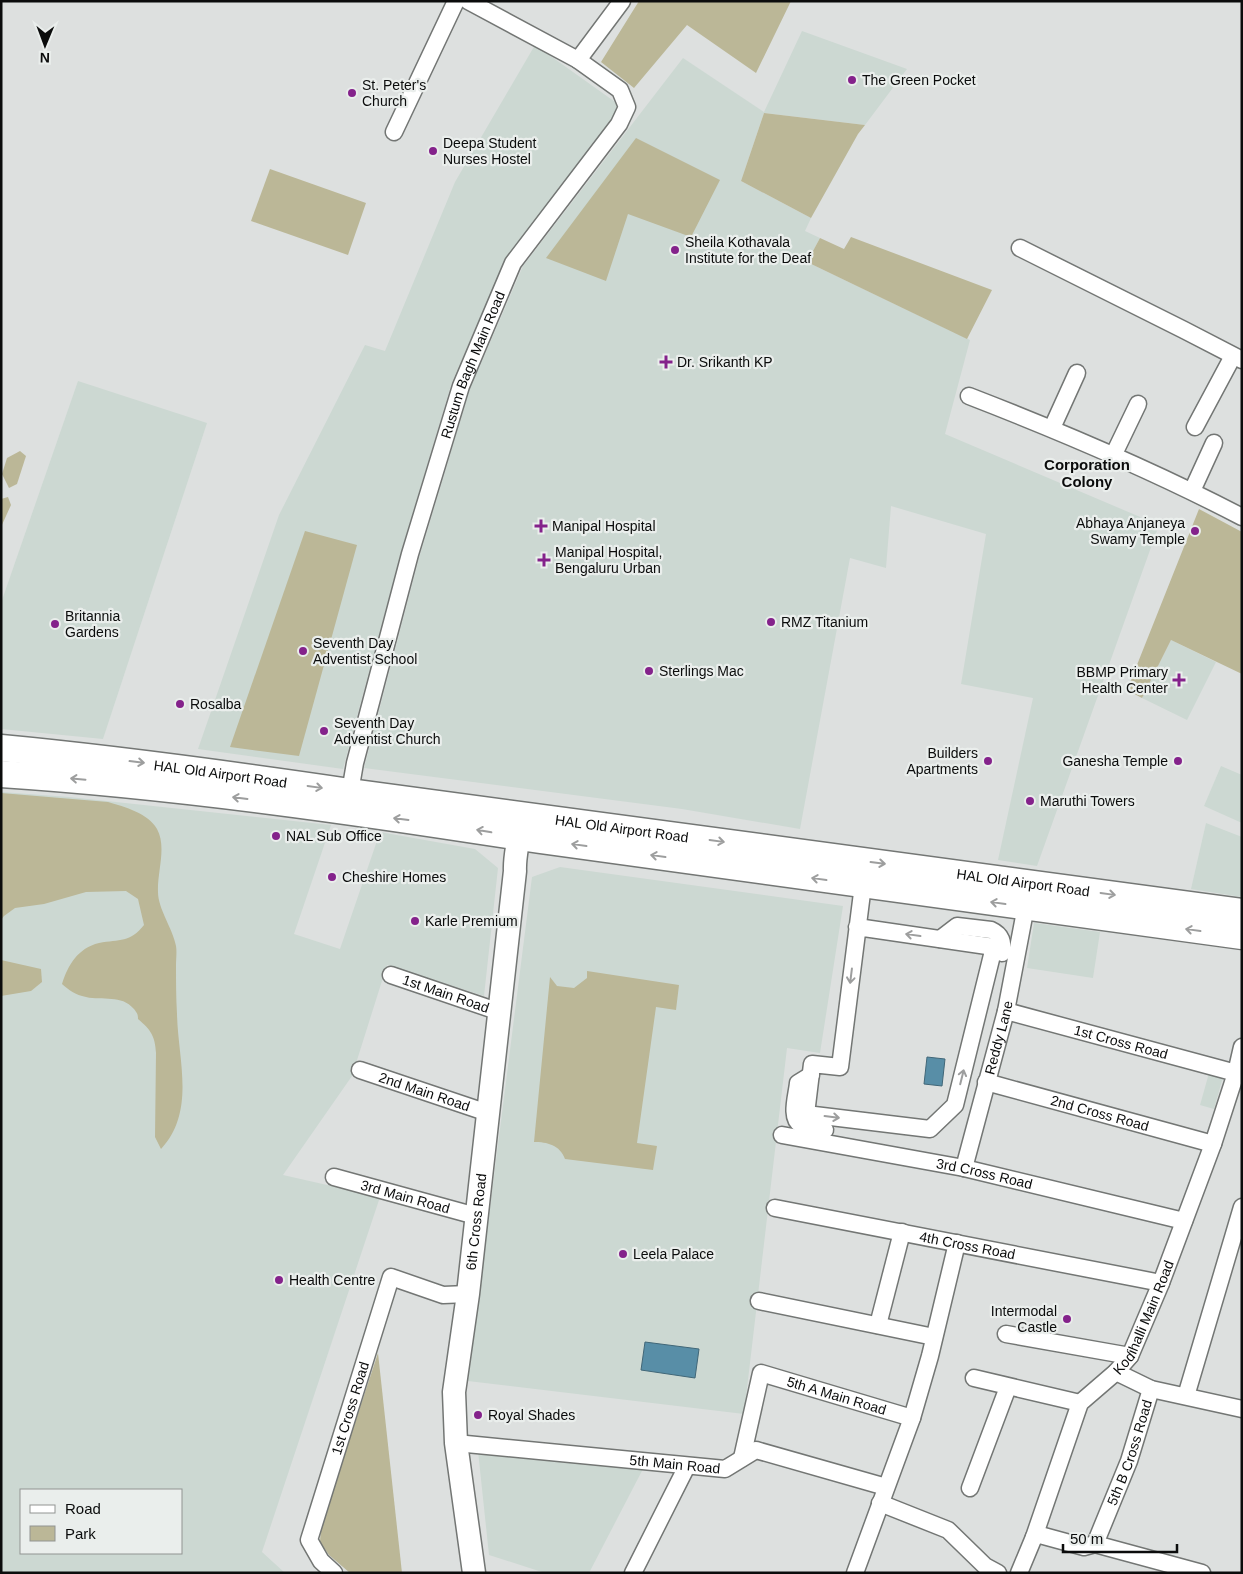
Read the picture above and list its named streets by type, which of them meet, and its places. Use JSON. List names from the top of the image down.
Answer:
{
  "streets": {
    "main road": ["HAL Old Airport Road"],
    "street": [
      "Rustum Bagh Main Road",
      "1st Main Road",
      "Reddy Lane",
      "1st Cross Road",
      "2nd Main Road",
      "2nd Cross Road",
      "3rd Cross Road",
      "3rd Main Road",
      "6th Cross Road",
      "4th Cross Road",
      "Kodihalli Main Road",
      "5th A Main Road",
      "5th B Cross Road",
      "5th Main Road"
    ]
  },
  "crossings": [
    ["Rustum Bagh Main Road", "HAL Old Airport Road"],
    ["HAL Old Airport Road", "Reddy Lane"],
    ["HAL Old Airport Road", "6th Cross Road"],
    ["1st Main Road", "6th Cross Road"],
    ["Reddy Lane", "1st Cross Road"],
    ["Reddy Lane", "2nd Cross Road"],
    ["Reddy Lane", "3rd Cross Road"],
    ["1st Cross Road", "6th Cross Road"],
    ["1st Cross Road", "Kodihalli Main Road"],
    ["2nd Main Road", "6th Cross Road"],
    ["2nd Cross Road", "Kodihalli Main Road"],
    ["3rd Cross Road", "Kodihalli Main Road"],
    ["3rd Main Road", "6th Cross Road"],
    ["6th Cross Road", "5th Main Road"],
    ["4th Cross Road", "Kodihalli Main Road"],
    ["5th A Main Road", "5th Main Road"]
  ],
  "districts": ["Corporation Colony"],
  "places": {
    "other": [
      "The Green Pocket",
      "St. Peter's Church",
      "Deepa Student Nurses Hostel",
      "Sheila Kothavala Institute for the Deaf",
      "Abhaya Anjaneya Swamy Temple",
      "RMZ Titanium",
      "Britannia Gardens",
      "Seventh Day Adventist School",
      "Sterlings Mac",
      "Rosalba",
      "Seventh Day Adventist Church",
      "Builders Apartments",
      "Ganesha Temple",
      "Maruthi Towers",
      "NAL Sub Office",
      "Cheshire Homes",
      "Karle Premium",
      "Leela Palace",
      "Health Centre",
      "Intermodal Castle",
      "Royal Shades"
    ],
    "health": [
      "Dr. Srikanth KP",
      "Manipal Hospital",
      "Manipal Hospital, Bengaluru Urban",
      "BBMP Primary Health Center"
    ]
  },
  "legend": ["Road", "Park"],
  "scale_bar": "50 m",
  "north": "bottom"
}
